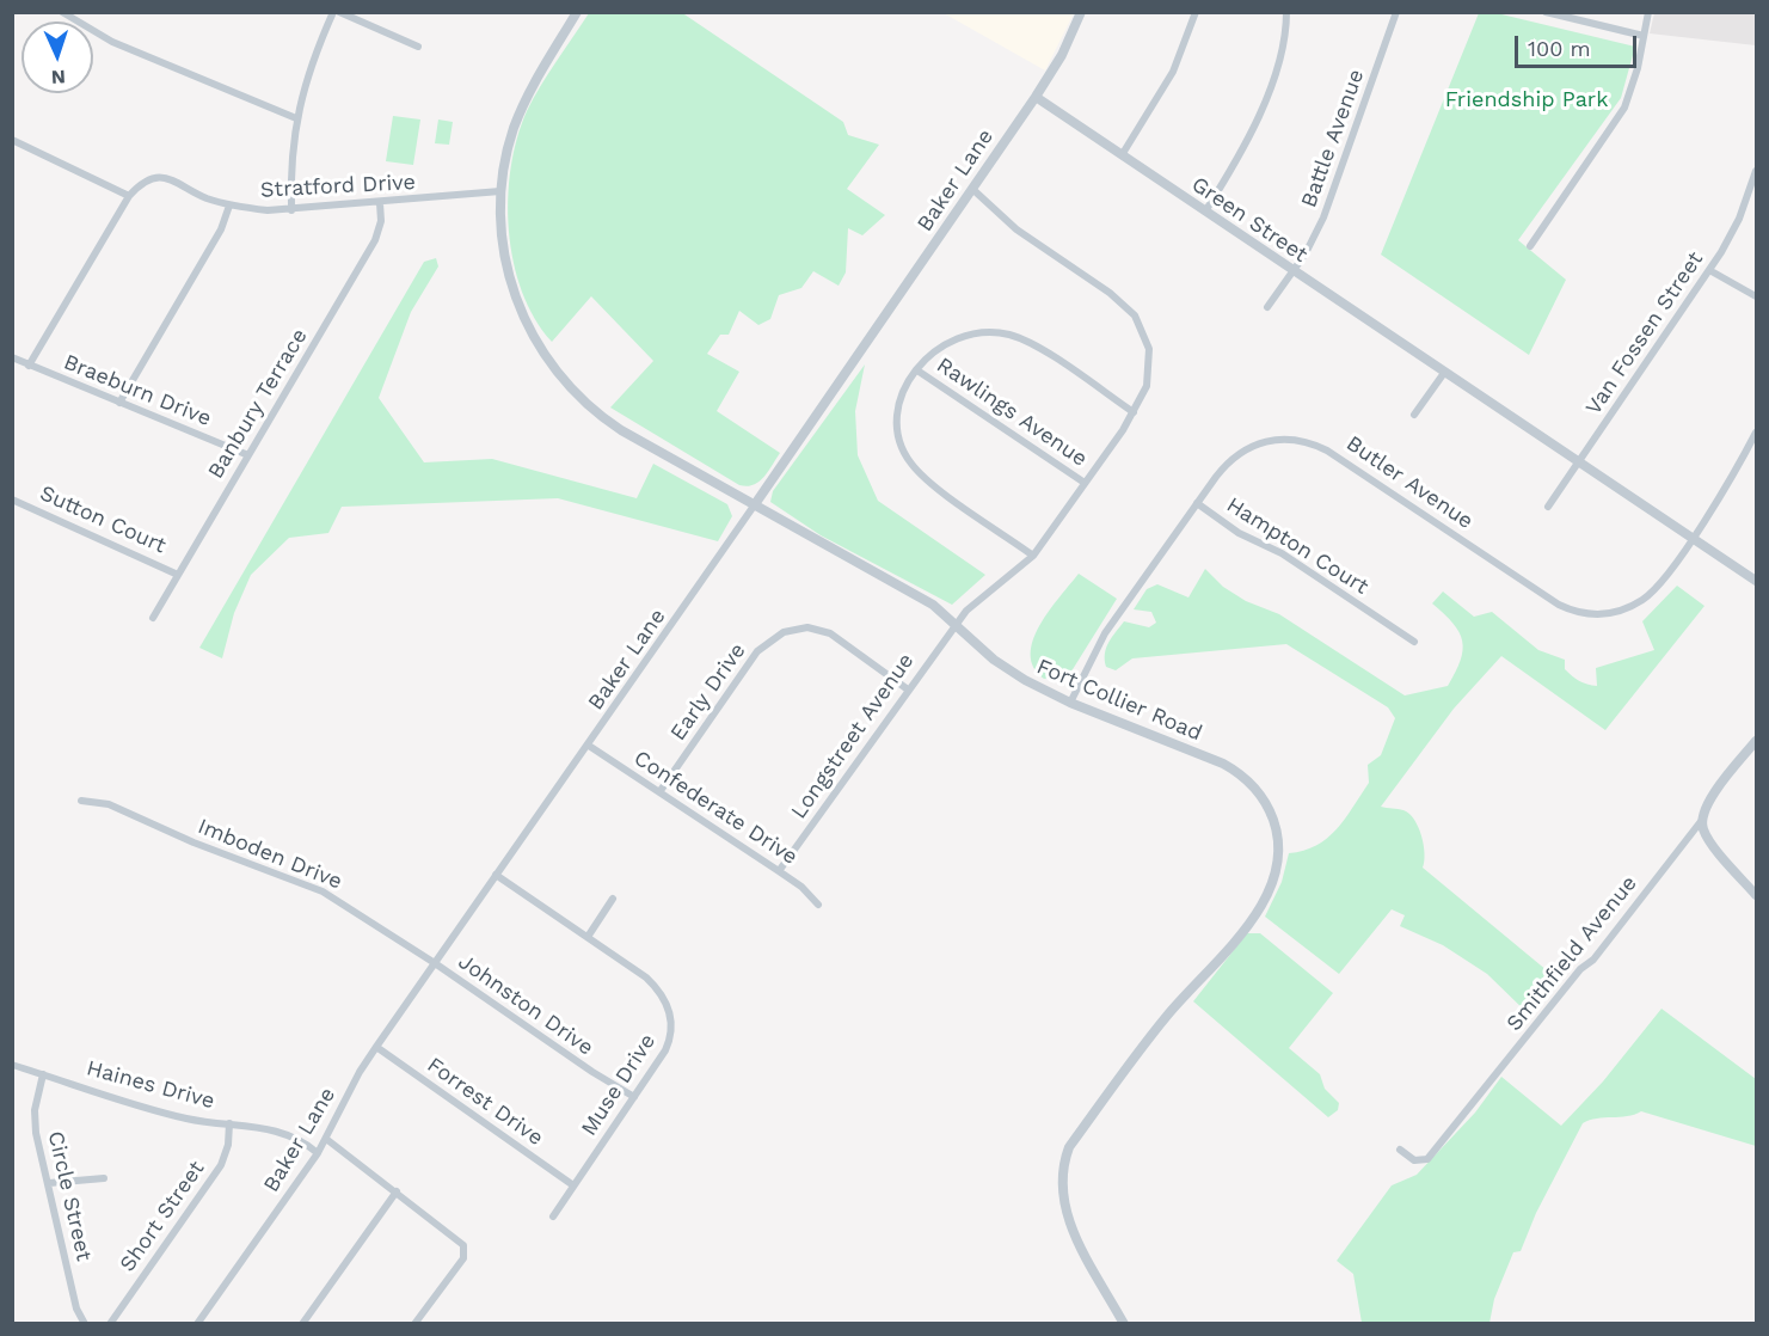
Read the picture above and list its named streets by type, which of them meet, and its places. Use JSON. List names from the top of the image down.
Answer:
{
  "streets": {
    "street": [
      "Battle Avenue",
      "Baker Lane",
      "Stratford Drive",
      "Green Street",
      "Van Fossen Street",
      "Braeburn Drive",
      "Banbury Terrace",
      "Rawlings Avenue",
      "Butler Avenue",
      "Sutton Court",
      "Hampton Court",
      "Early Drive",
      "Fort Collier Road",
      "Longstreet Avenue",
      "Confederate Drive",
      "Imboden Drive",
      "Smithfield Avenue",
      "Johnston Drive",
      "Haines Drive",
      "Muse Drive",
      "Forrest Drive",
      "Circle Street",
      "Short Street"
    ]
  },
  "crossings": [
    ["Battle Avenue", "Green Street"],
    ["Baker Lane", "Green Street"],
    ["Baker Lane", "Fort Collier Road"],
    ["Baker Lane", "Longstreet Avenue"],
    ["Baker Lane", "Confederate Drive"],
    ["Baker Lane", "Imboden Drive"],
    ["Baker Lane", "Johnston Drive"],
    ["Baker Lane", "Haines Drive"],
    ["Baker Lane", "Muse Drive"],
    ["Baker Lane", "Forrest Drive"],
    ["Stratford Drive", "Braeburn Drive"],
    ["Stratford Drive", "Banbury Terrace"],
    ["Stratford Drive", "Fort Collier Road"],
    ["Green Street", "Van Fossen Street"],
    ["Green Street", "Butler Avenue"],
    ["Braeburn Drive", "Banbury Terrace"],
    ["Banbury Terrace", "Sutton Court"],
    ["Rawlings Avenue", "Longstreet Avenue"],
    ["Butler Avenue", "Hampton Court"],
    ["Butler Avenue", "Fort Collier Road"],
    ["Early Drive", "Longstreet Avenue"],
    ["Early Drive", "Confederate Drive"],
    ["Fort Collier Road", "Longstreet Avenue"],
    ["Longstreet Avenue", "Confederate Drive"],
    ["Imboden Drive", "Johnston Drive"],
    ["Johnston Drive", "Muse Drive"],
    ["Haines Drive", "Circle Street"],
    ["Haines Drive", "Short Street"],
    ["Muse Drive", "Forrest Drive"]
  ],
  "parks": ["Friendship Park"],
  "scale_bar": "100 m",
  "north": "bottom"
}
